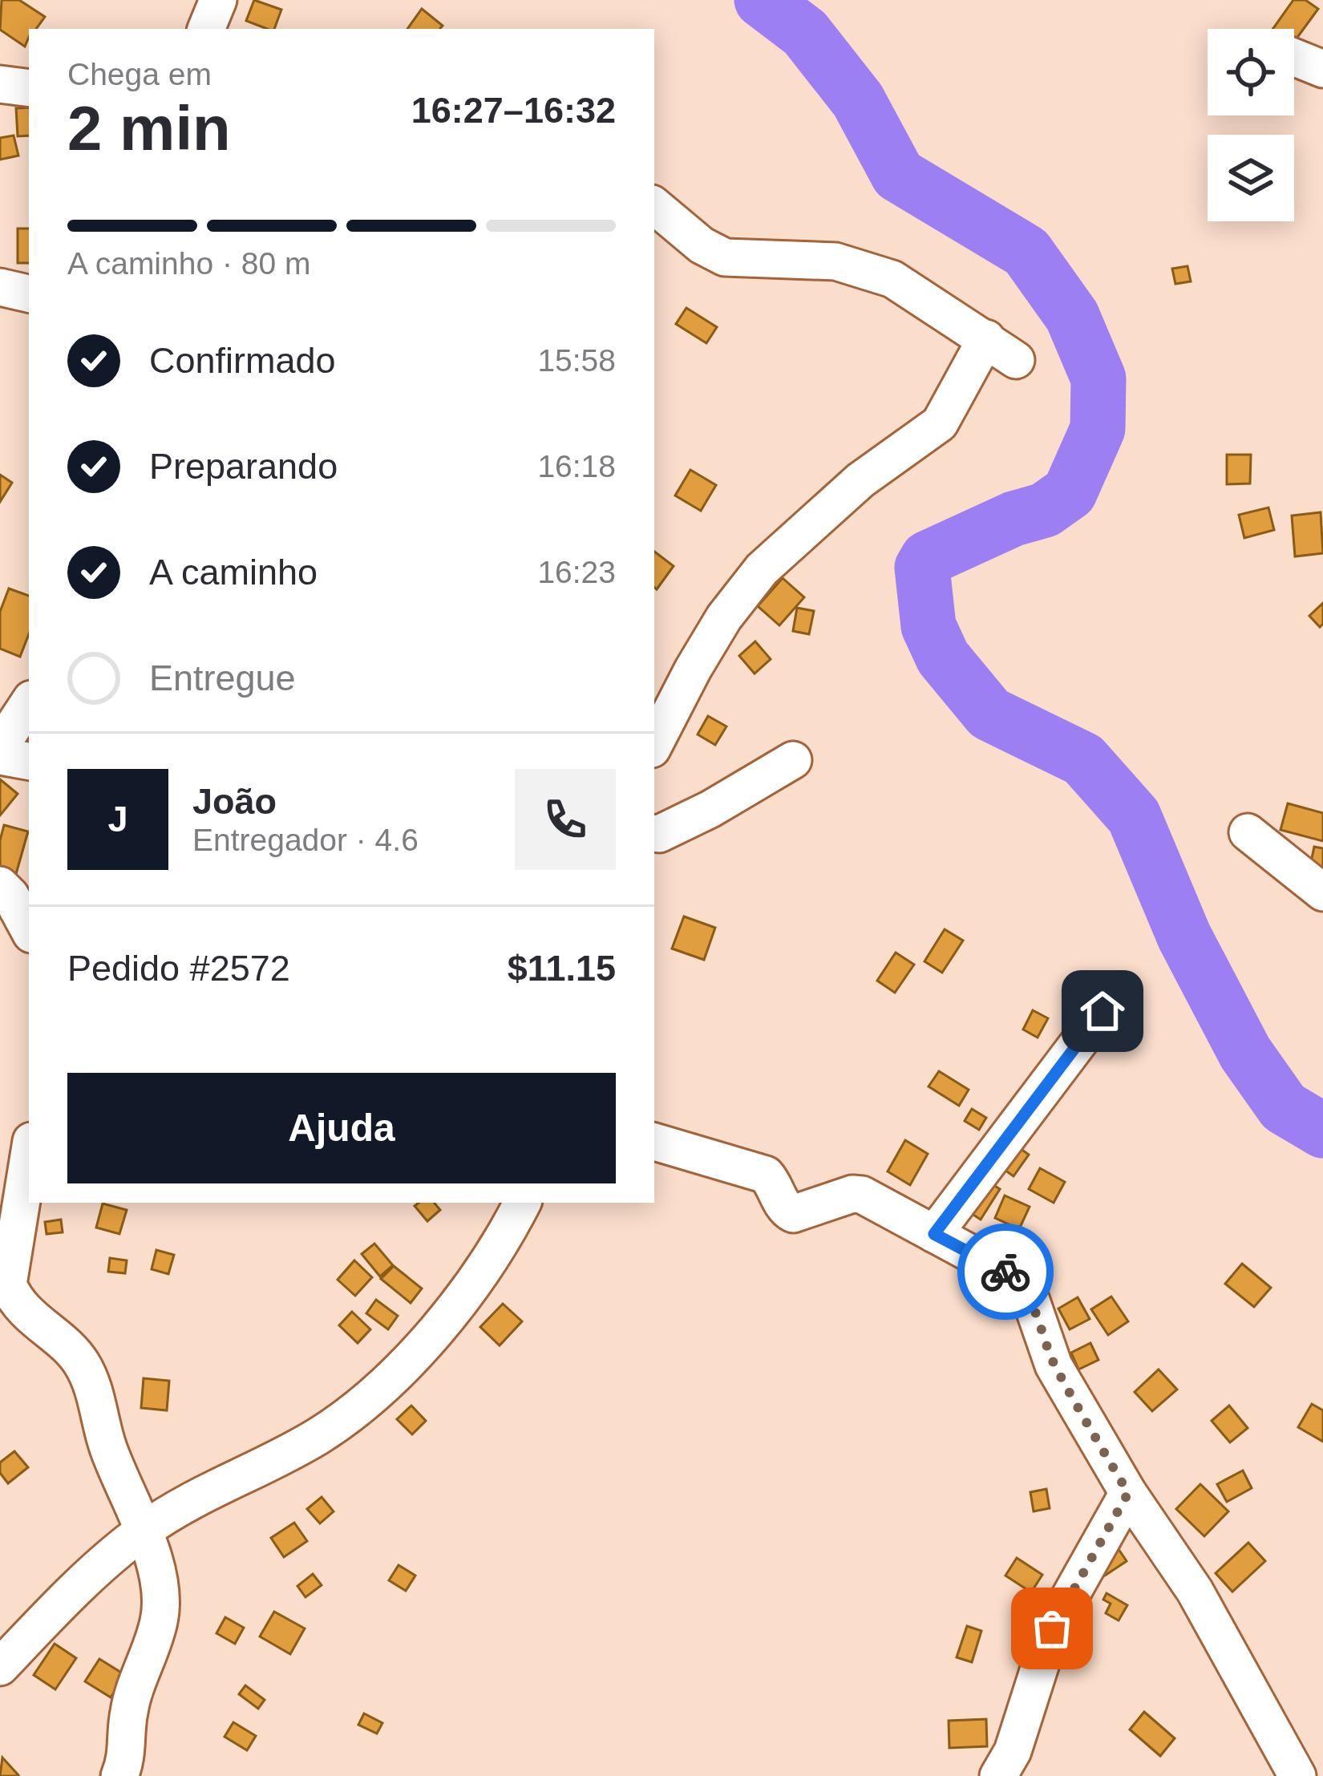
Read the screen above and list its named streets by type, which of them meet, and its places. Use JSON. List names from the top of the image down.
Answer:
{
  "page": {
    "heading": ["2 min", "Chega em", "16:27–16:32"],
    "panel": [
      "João",
      "Entregador · 4.6",
      "Pedido #2572",
      "$11.15"
    ],
    "bar": "A caminho · 80 m",
    "list": [
      ["Confirmado", "15:58"],
      ["Preparando", "16:18"],
      ["A caminho", "16:23"],
      "Entregue"
    ],
    "round": "J",
    "buttons": "Ajuda"
  }
}
